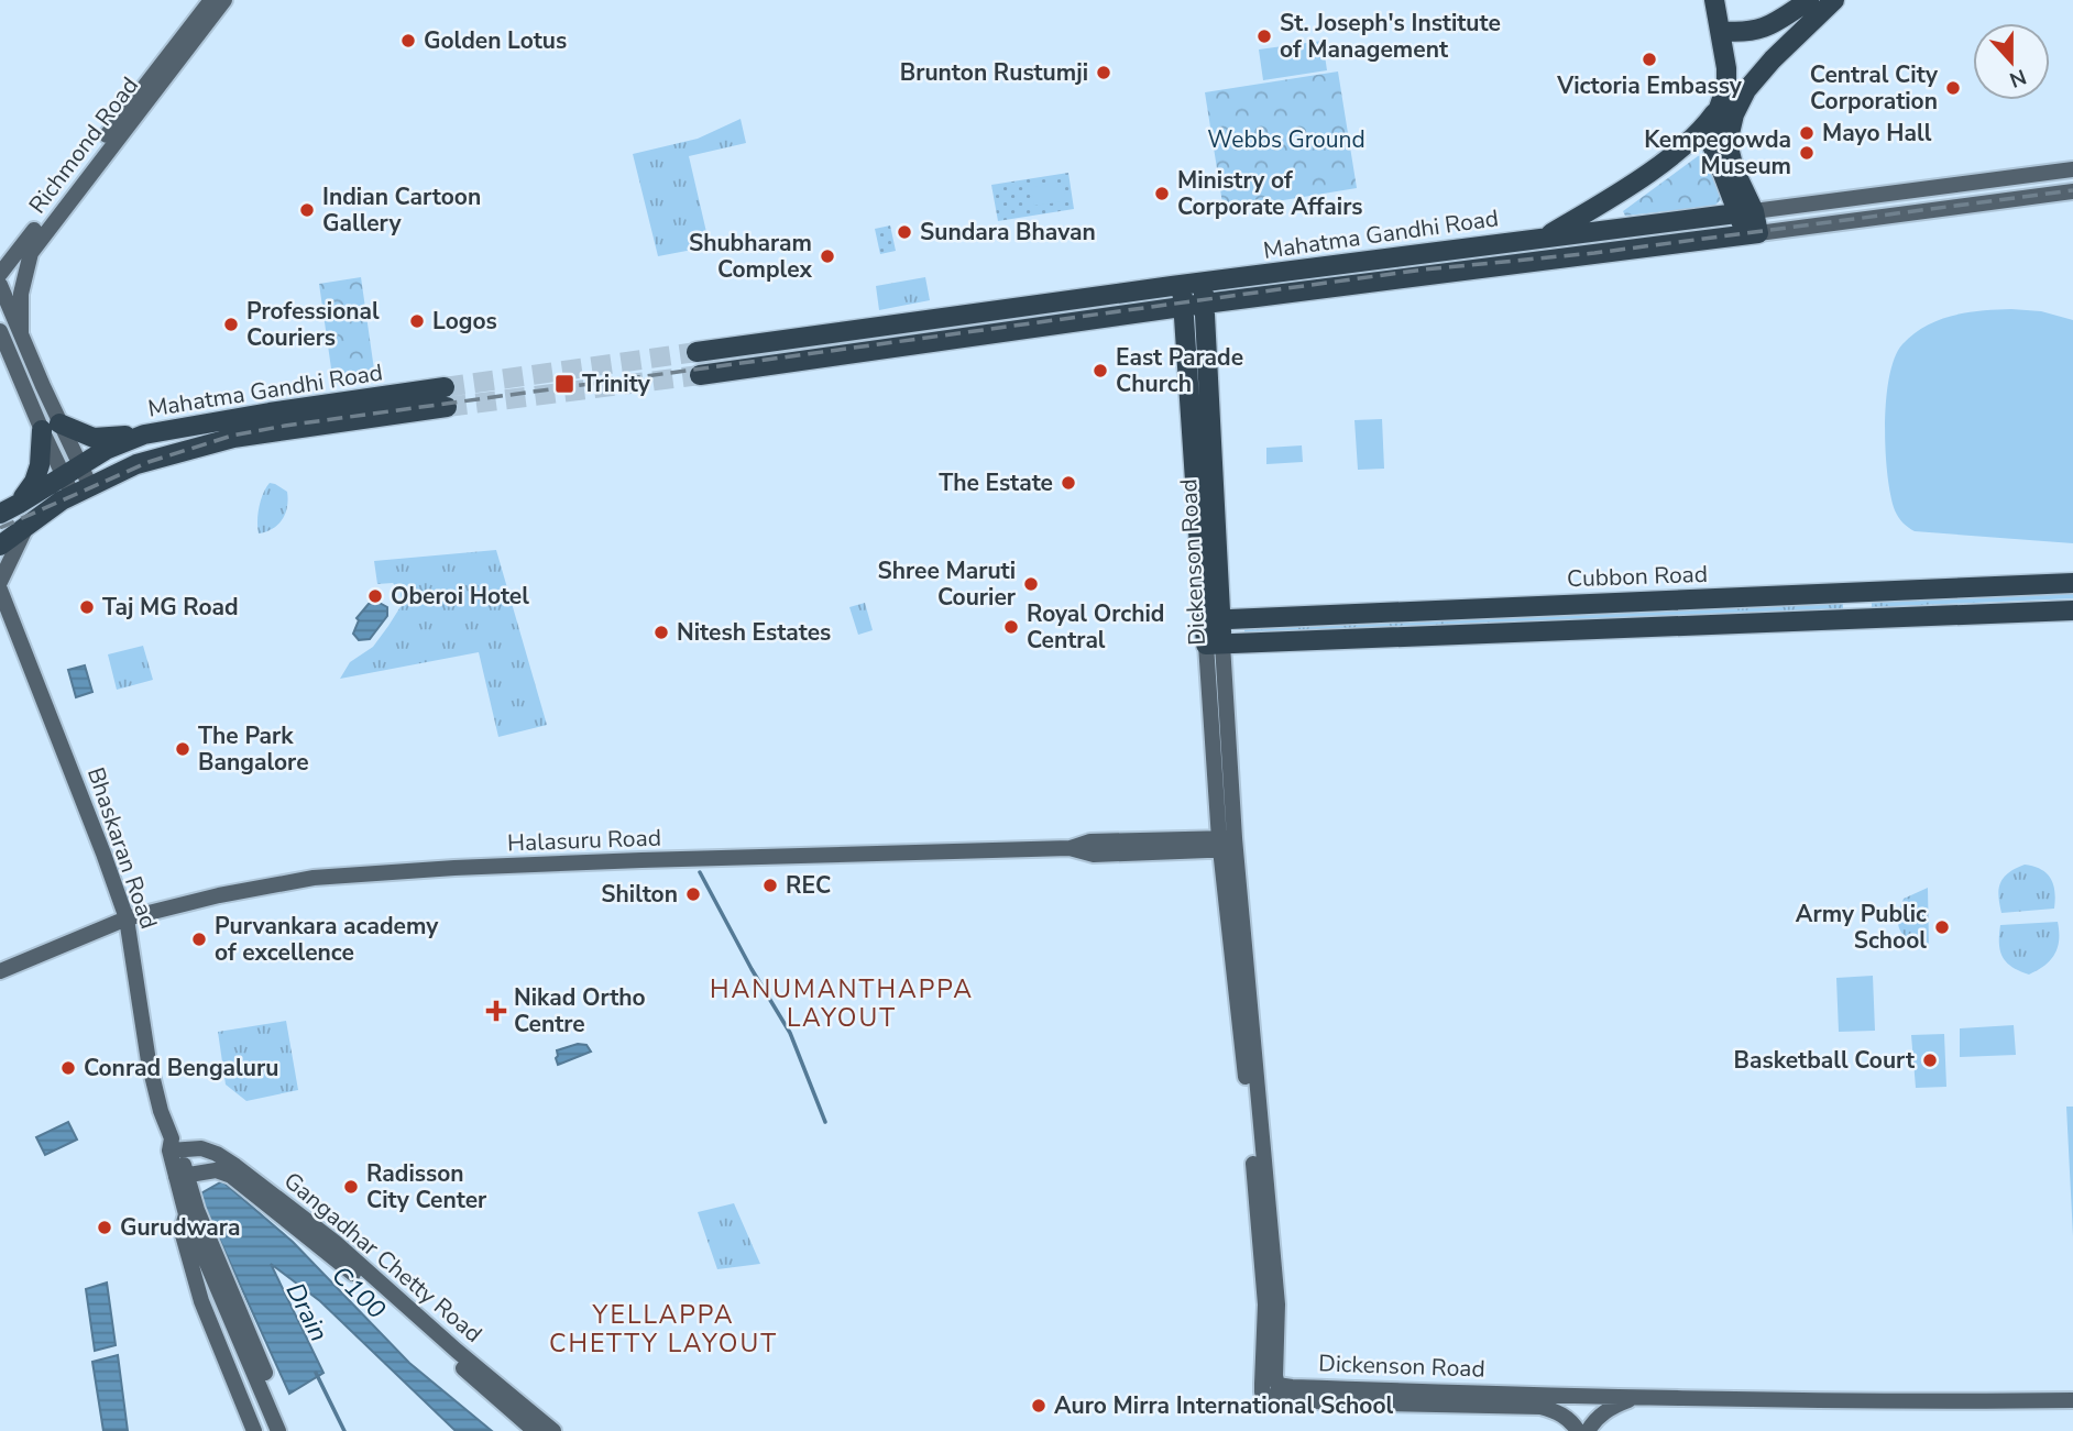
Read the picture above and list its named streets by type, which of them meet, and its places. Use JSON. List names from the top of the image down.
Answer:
{
  "streets": {
    "main road": [
      "Richmond Road",
      "Mahatma Gandhi Road",
      "Dickenson Road",
      "Cubbon Road",
      "Halasuru Road",
      "Bhaskaran Road",
      "Gangadhar Chetty Road"
    ]
  },
  "crossings": [
    ["Mahatma Gandhi Road", "Dickenson Road"],
    ["Dickenson Road", "Cubbon Road"],
    ["Dickenson Road", "Halasuru Road"],
    ["Halasuru Road", "Bhaskaran Road"],
    ["Bhaskaran Road", "Gangadhar Chetty Road"]
  ],
  "districts": ["HANUMANTHAPPA LAYOUT", "YELLAPPA CHETTY LAYOUT"],
  "water": ["C100", "Drain"],
  "parks": ["Webbs Ground"],
  "places": {
    "other": [
      "St. Joseph's Institute of Management",
      "Golden Lotus",
      "Victoria Embassy",
      "Brunton Rustumji",
      "Central City Corporation",
      "Mayo Hall",
      "Kempegowda Museum",
      "Ministry of Corporate Affairs",
      "Indian Cartoon Gallery",
      "Sundara Bhavan",
      "Shubharam Complex",
      "Logos",
      "Professional Couriers",
      "East Parade Church",
      "The Estate",
      "Shree Maruti Courier",
      "Oberoi Hotel",
      "Taj MG Road",
      "Royal Orchid Central",
      "Nitesh Estates",
      "The Park Bangalore",
      "REC",
      "Shilton",
      "Army Public School",
      "Purvankara academy of excellence",
      "Basketball Court",
      "Conrad Bengaluru",
      "Radisson City Center",
      "Gurudwara",
      "Auro Mirra International School"
    ],
    "transit": ["Trinity"],
    "health": ["Nikad Ortho Centre"]
  },
  "north": "bottom"
}
